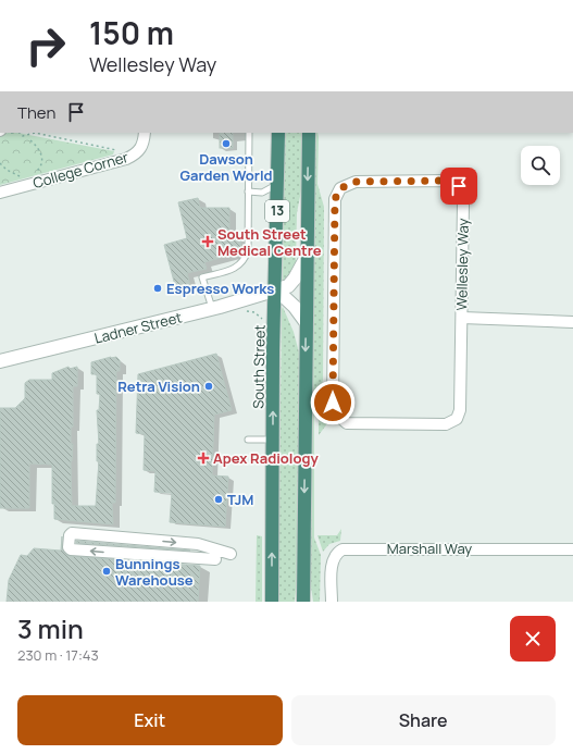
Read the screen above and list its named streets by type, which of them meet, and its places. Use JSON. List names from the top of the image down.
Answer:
{
  "streets": {
    "highway": ["13", "South Street"],
    "street": [
      "College Corner",
      "Wellesley Way",
      "Ladner Street",
      "Marshall Way"
    ]
  },
  "crossings": [
    ["13", "Ladner Street"],
    ["Ladner Street", "South Street"]
  ],
  "places": {
    "other": [
      "Dawson Garden World",
      "Espresso Works",
      "Retra Vision",
      "TJM",
      "Bunnings Warehouse"
    ],
    "health": ["South Street Medical Centre", "Apex Radiology"]
  },
  "page": {
    "turn": ["150 m", "Wellesley Way"],
    "then": "Then",
    "heading": ["3 min", "230 m · 17:43"],
    "buttons": ["Exit", "Share"]
  }
}
